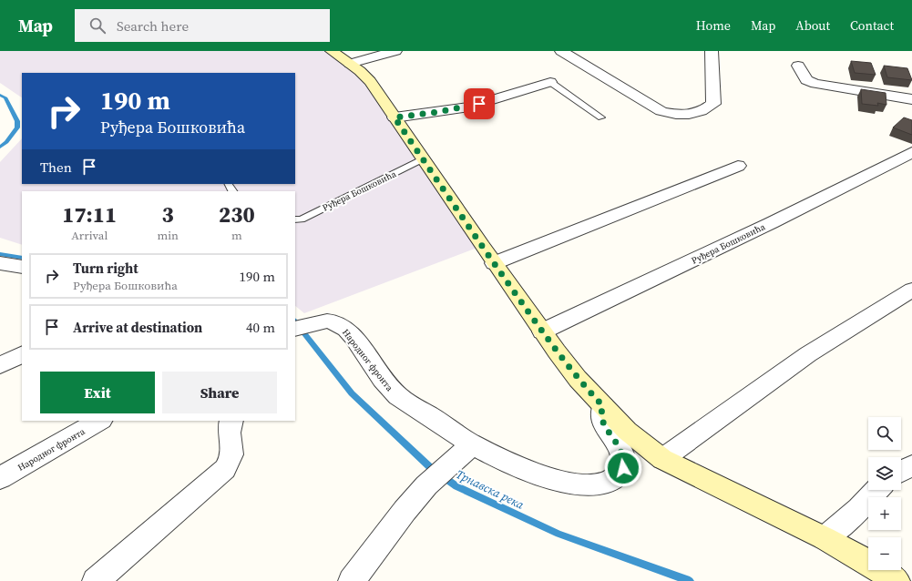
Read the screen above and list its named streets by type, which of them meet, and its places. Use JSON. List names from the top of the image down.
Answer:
{
  "streets": {
    "street": ["Руђера Бошковића", "Народног фронта"]
  },
  "water": ["Трнавска река"],
  "page": {
    "header": "Map",
    "search": "Search here",
    "nav": [
      "Home",
      "Map",
      "About",
      "Contact"
    ],
    "turn": ["190 m", "Руђера Бошковића"],
    "then": "Then",
    "eta": [
      "17:11",
      "Arrival",
      "3",
      "min",
      "230",
      "m"
    ],
    "list": [
      {
        "name": "Turn right",
        "note": "Руђера Бошковића",
        "value": "190 m"
      },
      {
        "name": "Arrive at destination",
        "value": "40 m"
      }
    ],
    "buttons": ["Exit", "Share"],
    "map_buttons": ["+", "−"]
  }
}
